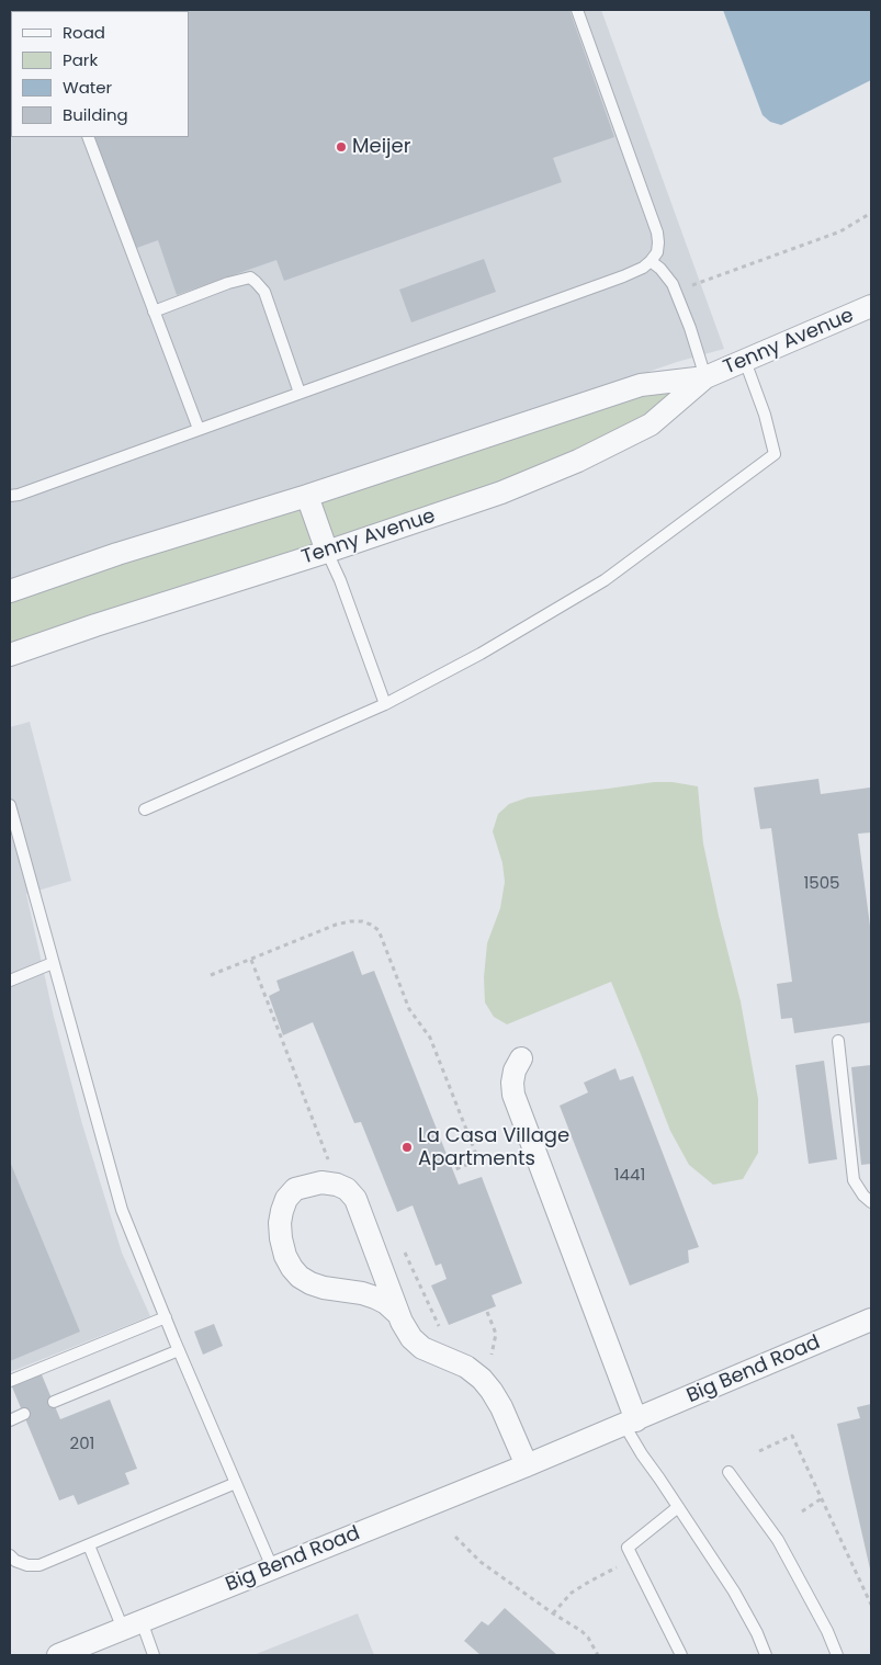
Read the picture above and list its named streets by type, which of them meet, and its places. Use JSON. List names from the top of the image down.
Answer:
{
  "streets": {
    "street": ["Tenny Avenue", "Big Bend Road"]
  },
  "places": ["Meijer", "La Casa Village Apartments"],
  "house_numbers": ["1505", "1441", "201"],
  "legend": [
    "Road",
    "Park",
    "Water",
    "Building"
  ]
}
